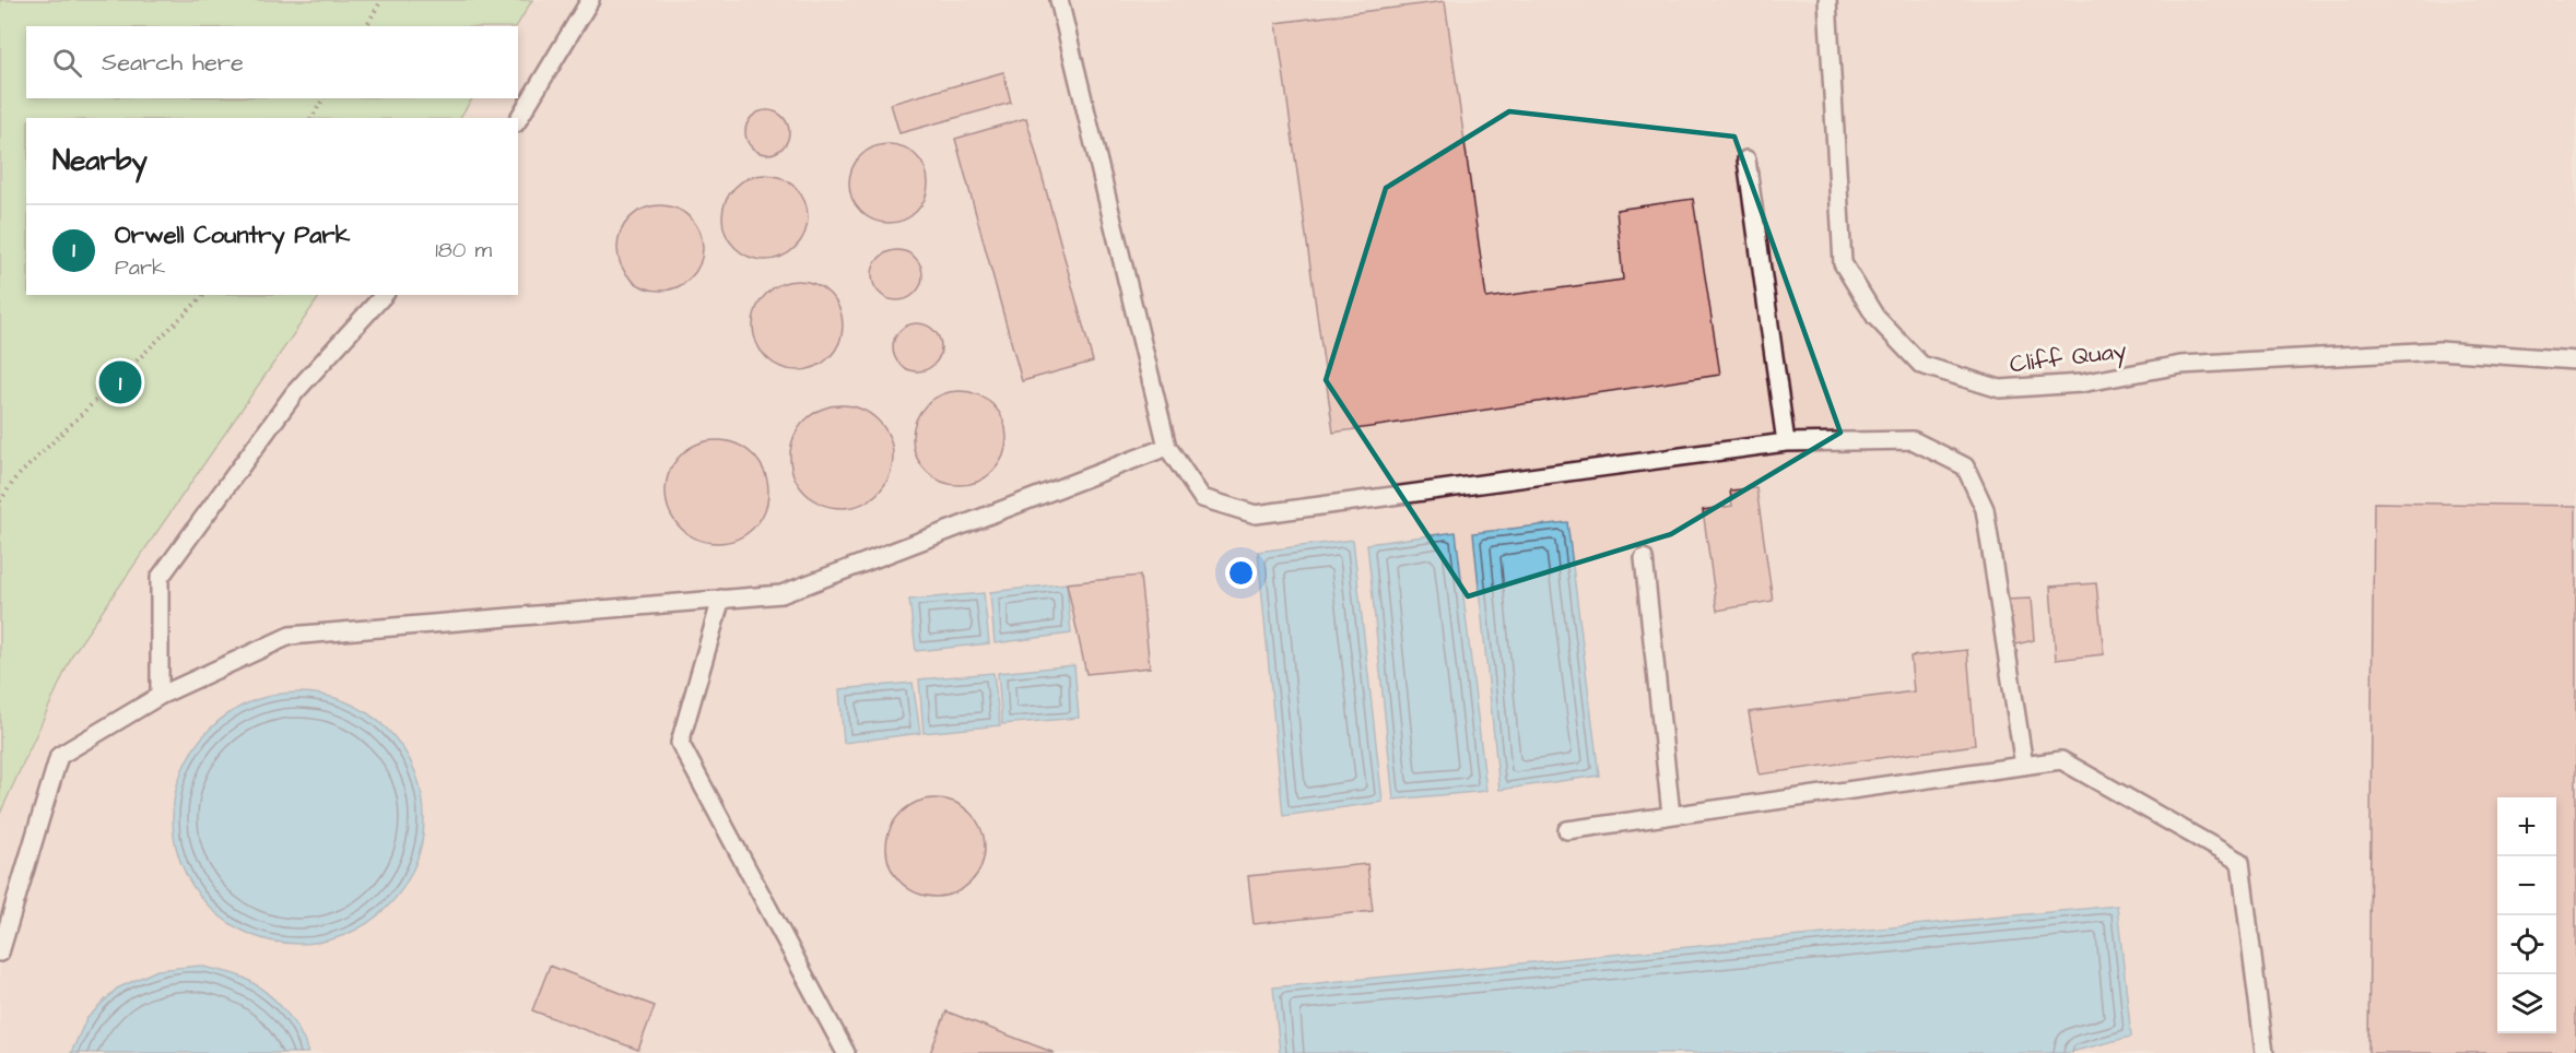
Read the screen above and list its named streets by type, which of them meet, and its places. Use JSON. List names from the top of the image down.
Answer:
{
  "streets": {
    "lane": ["Cliff Quay"]
  },
  "page": {
    "search": "Search here",
    "heading": "Nearby",
    "list": [
      {
        "mark": "1",
        "name": "Orwell Country Park",
        "note": "Park",
        "value": "180 m"
      }
    ],
    "pins": "1",
    "map_buttons": ["+", "−"]
  }
}
